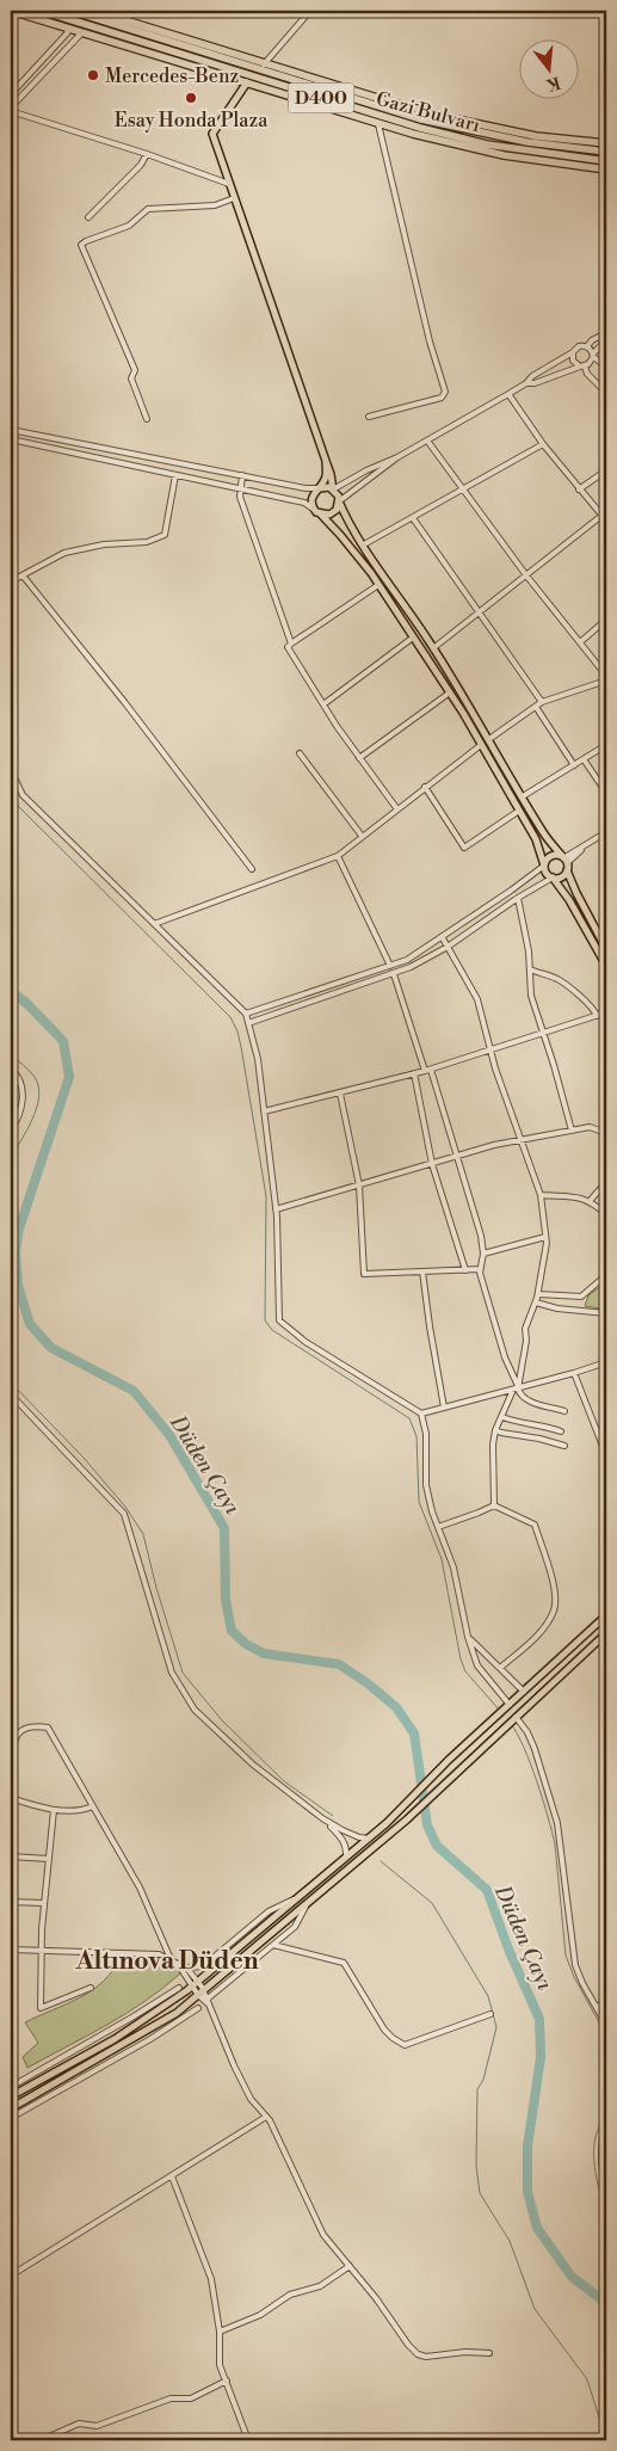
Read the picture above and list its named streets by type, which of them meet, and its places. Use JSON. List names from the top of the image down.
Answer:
{
  "streets": {
    "highway": ["D400", "Gazi Bulvarı"]
  },
  "districts": ["Altınova Düden"],
  "water": ["Düden Çayı"],
  "places": ["Mercedes-Benz", "Esay Honda Plaza"],
  "north": "bottom"
}
